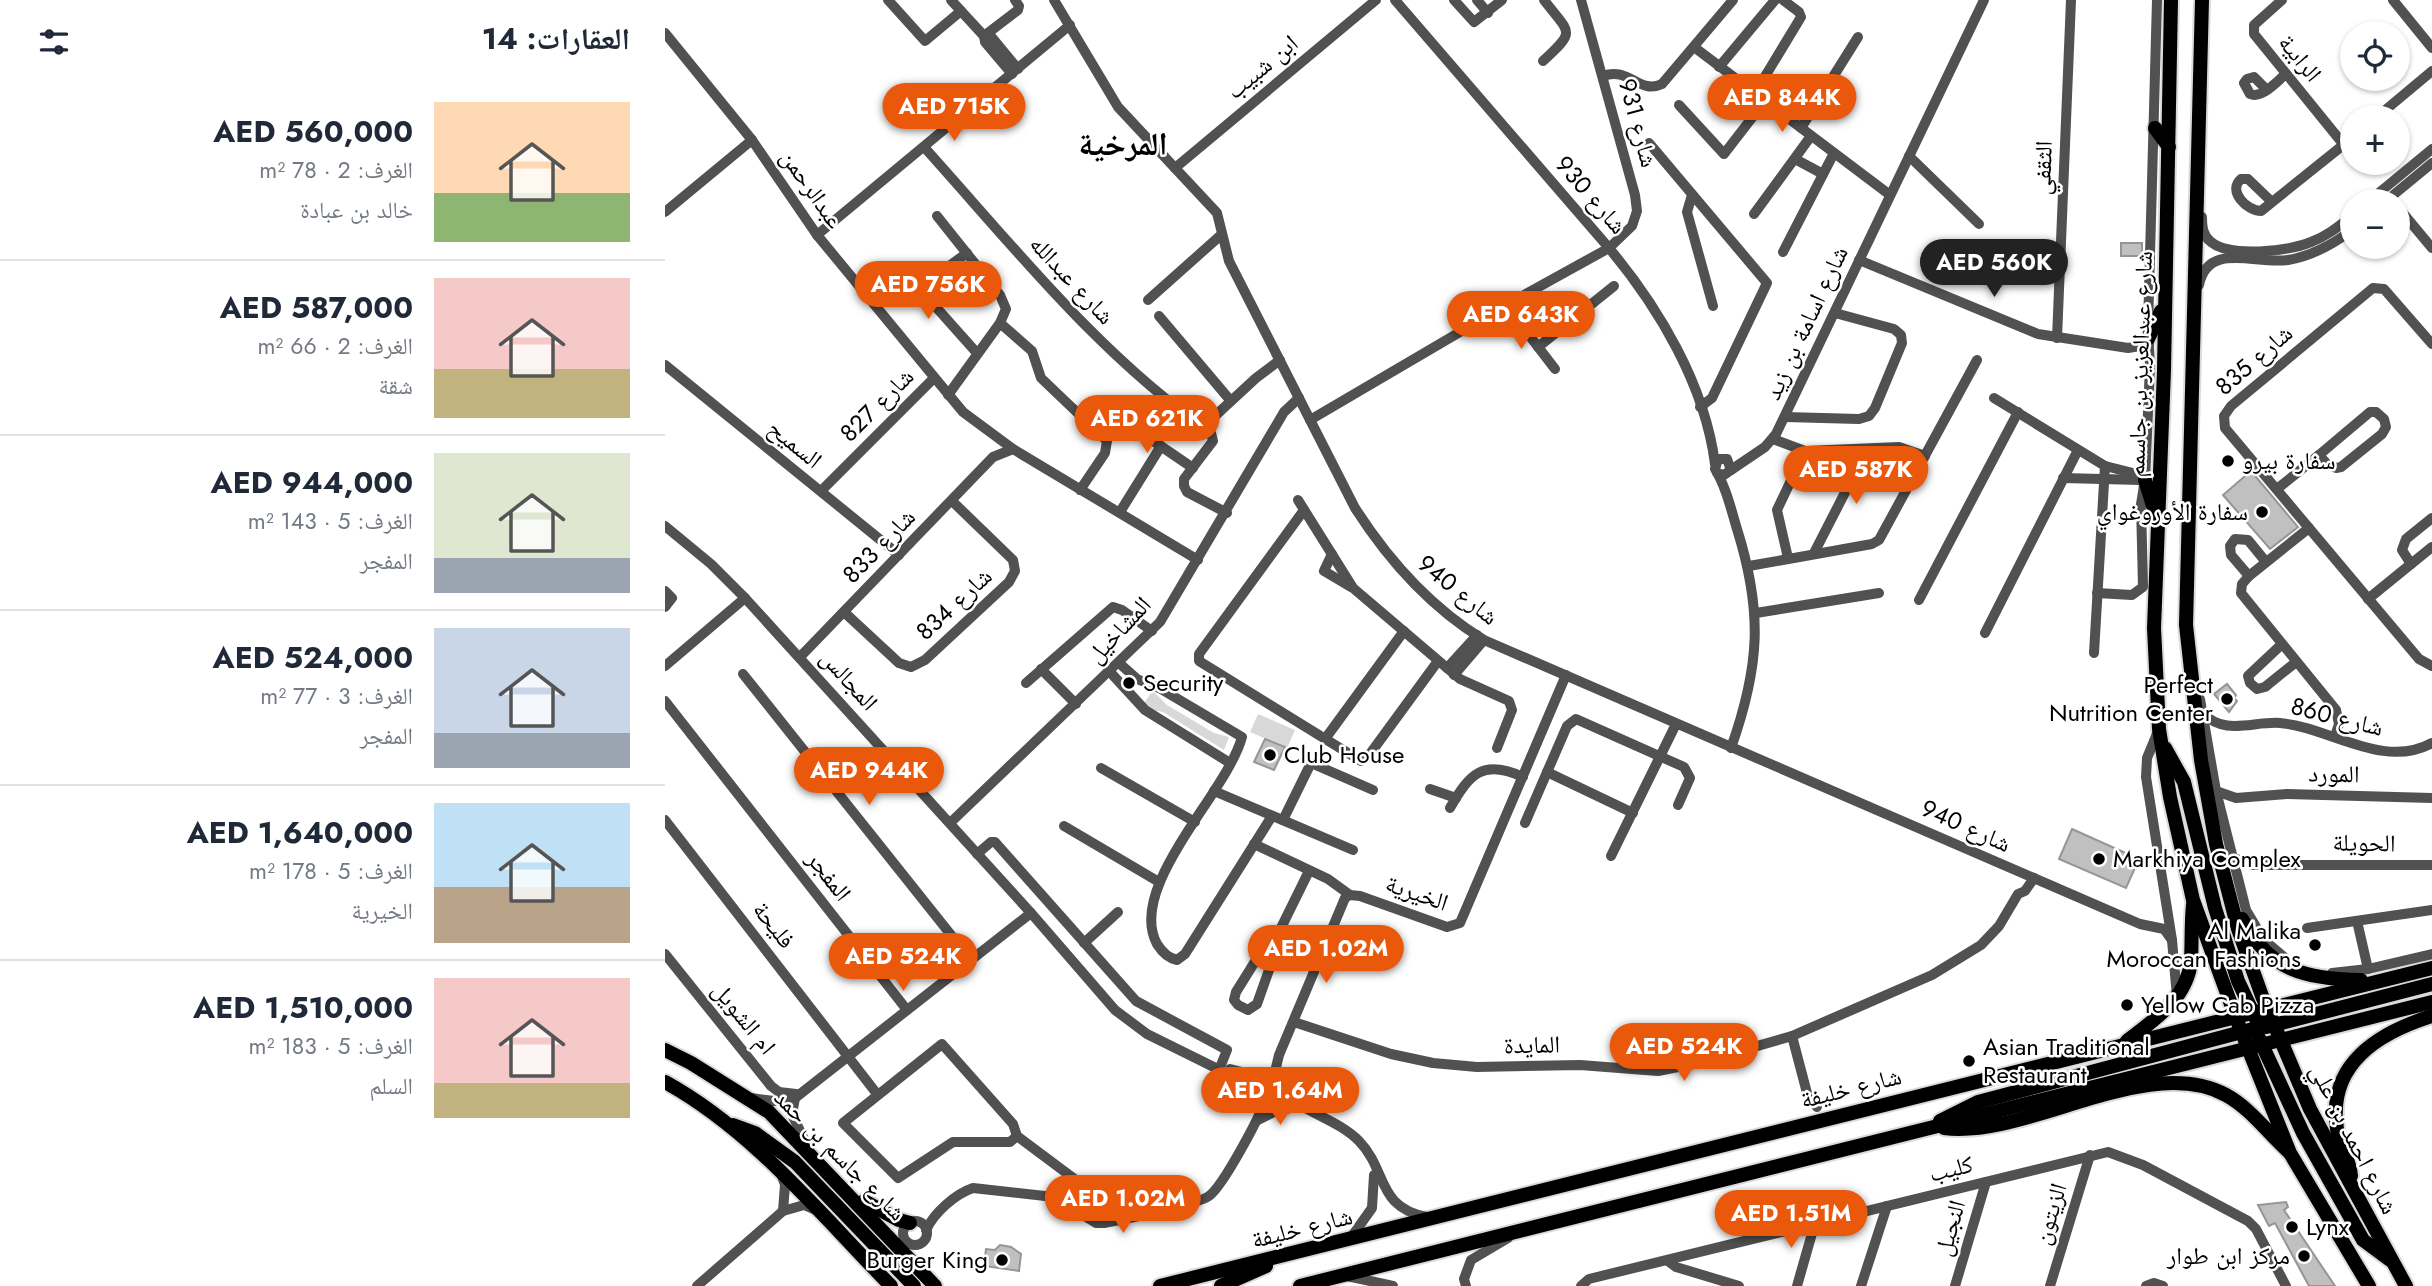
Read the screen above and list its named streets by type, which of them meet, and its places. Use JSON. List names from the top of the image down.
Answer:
{
  "streets": {
    "main road": [
      "شارع عبدالعزيز بن جاسمم",
      "شارع خليفة",
      "شارع احمد بن علي",
      "شارع جاسم بن حمد"
    ],
    "street": [
      "الرابية",
      "ابن شبيب",
      "شارع 931",
      "الثقفي",
      "عبدالرحمن",
      "شارع 930",
      "شارع عبدالله",
      "شارع اسامة بن زيد",
      "شارع 835",
      "شارع 827",
      "السميح",
      "شارع 833",
      "شارع 940",
      "شارع 834",
      "المشاخيل",
      "المجالس",
      "شارع 860",
      "المورد",
      "الحويلة",
      "المفجر",
      "الخيرية",
      "فليحة",
      "ام الشويل",
      "المايدة",
      "كليب",
      "الزيتون",
      "النجيل"
    ]
  },
  "crossings": [
    ["ابن شبيب", "شارع 940"],
    ["شارع 931", "شارع 930"],
    ["شارع 931", "شارع 940"],
    ["عبدالرحمن", "شارع 827"],
    ["عبدالرحمن", "شارع 833"],
    ["عبدالرحمن", "المشاخيل"],
    ["شارع 930", "شارع اسامة بن زيد"],
    ["شارع 930", "شارع 940"],
    ["شارع عبدالعزيز بن جاسمم", "شارع 940"],
    ["شارع عبدالعزيز بن جاسمم", "شارع خليفة"],
    ["شارع 827", "السميح"],
    ["السميح", "شارع 833"],
    ["شارع 833", "شارع 834"],
    ["شارع 833", "المجالس"],
    ["شارع 940", "المشاخيل"],
    ["شارع 940", "الخيرية"],
    ["شارع 940", "المايدة"],
    ["المشاخيل", "المجالس"],
    ["المجالس", "الخيرية"],
    ["الخيرية", "المايدة"],
    ["شارع خليفة", "شارع احمد بن علي"],
    ["كليب", "الزيتون"],
    ["كليب", "النجيل"]
  ],
  "districts": ["المرخية"],
  "places": [
    "سفارة بيرو",
    "سفارة الأوروغواي",
    "Security",
    "Perfect Nutrition Center",
    "Club House",
    "Markhiya Complex",
    "Al Malika Moroccan Fashions",
    "Yellow Cab Pizza",
    "Asian Traditional Restaurant",
    "Lynx",
    "مركز ابن طوار",
    "Burger King"
  ],
  "page": {
    "heading": "العقارات: 14",
    "map_buttons": ["+", "−"],
    "price": [
      "AED 844K",
      "AED 715K",
      "AED 560K",
      "AED 756K",
      "AED 643K",
      "AED 621K",
      "AED 587K",
      "AED 944K",
      "AED 1.02M",
      "AED 524K",
      "AED 524K",
      "AED 1.64M",
      "AED 1.02M",
      "AED 1.51M"
    ],
    "list": [
      {
        "name": "AED 560,000",
        "note": "الغرف: 2 · 78 m² · خالد بن عبادة"
      },
      {
        "name": "AED 587,000",
        "note": "الغرف: 2 · 66 m² · شقة"
      },
      {
        "name": "AED 944,000",
        "note": "الغرف: 5 · 143 m² · المفجر"
      },
      {
        "name": "AED 524,000",
        "note": "الغرف: 3 · 77 m² · المفجر"
      },
      {
        "name": "AED 1,640,000",
        "note": "الغرف: 5 · 178 m² · الخيرية"
      },
      {
        "name": "AED 1,510,000",
        "note": "الغرف: 5 · 183 m² · السلم"
      }
    ]
  }
}
